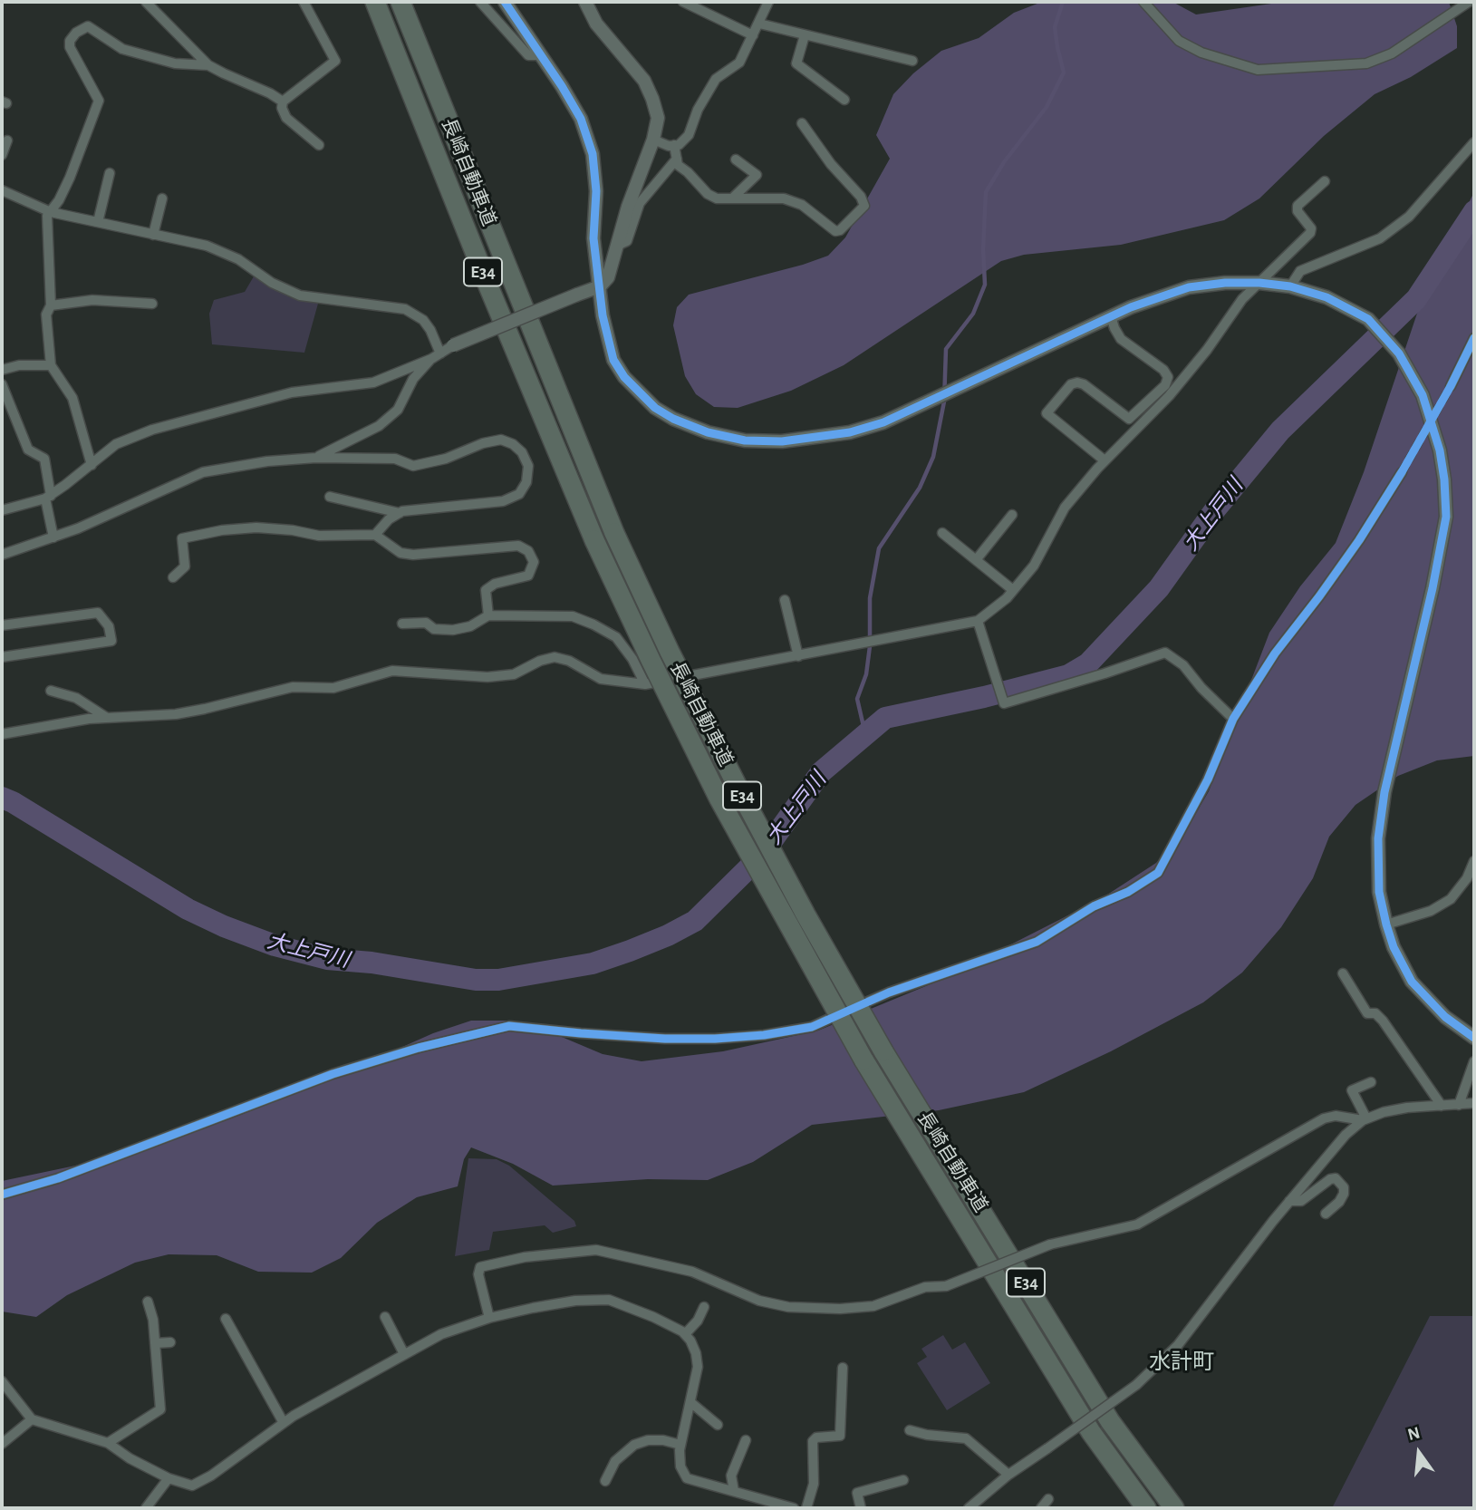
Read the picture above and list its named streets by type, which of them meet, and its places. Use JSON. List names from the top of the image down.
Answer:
{
  "streets": {
    "highway": ["長崎自動車道", "E34"]
  },
  "districts": ["水計町"],
  "water": ["大上戸川"],
  "north": "top"
}
